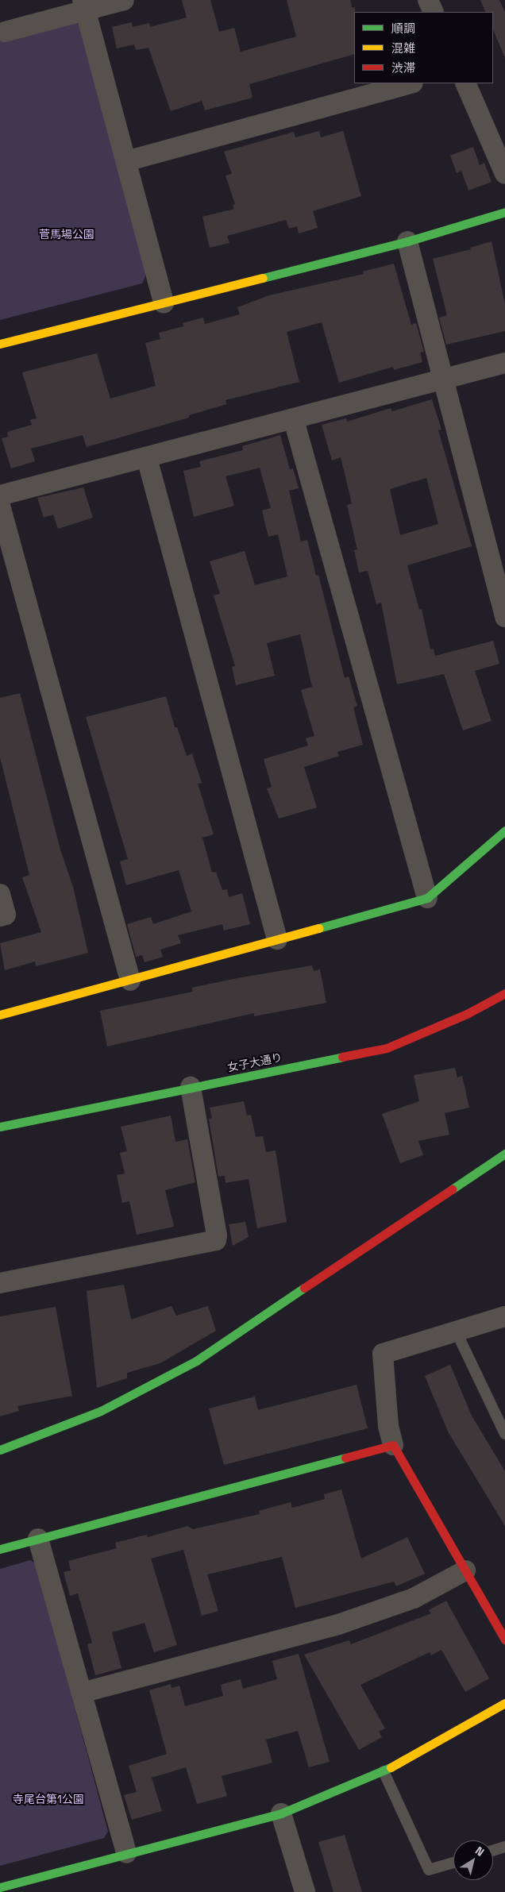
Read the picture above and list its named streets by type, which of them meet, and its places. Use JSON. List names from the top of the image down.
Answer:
{
  "streets": {
    "street": ["女子大通り"]
  },
  "parks": ["菅馬場公園", "寺尾台第1公園"],
  "legend": ["順調", "混雑", "渋滞"],
  "north": "top right"
}
